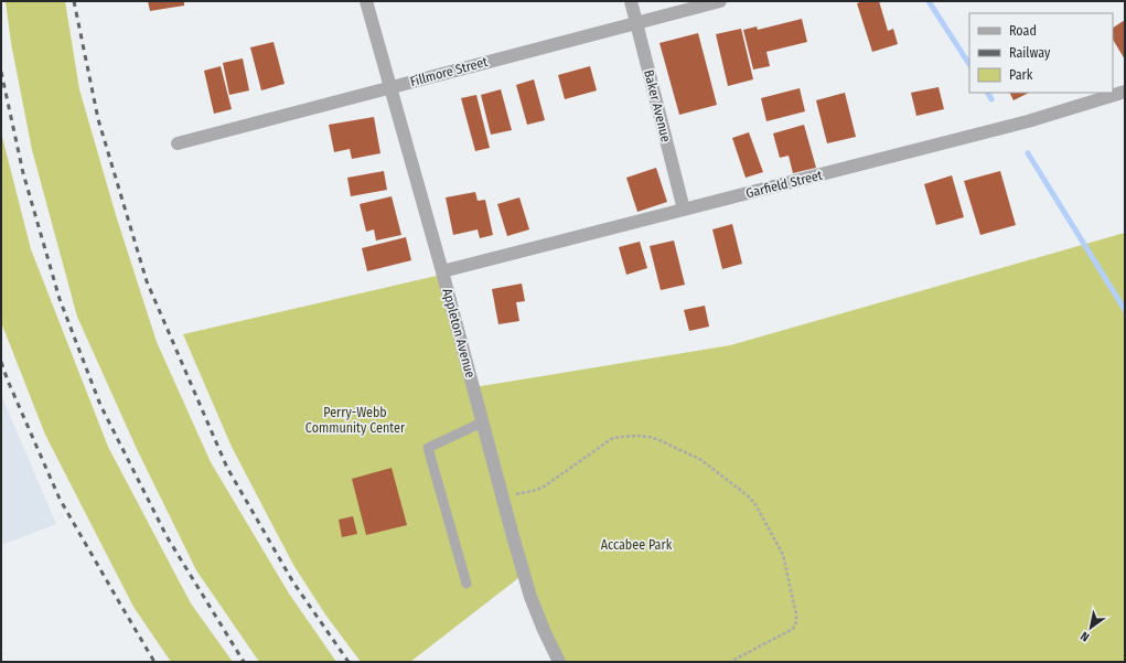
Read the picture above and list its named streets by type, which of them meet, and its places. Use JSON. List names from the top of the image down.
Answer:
{
  "streets": {
    "street": [
      "Fillmore Street",
      "Baker Avenue",
      "Garfield Street",
      "Appleton Avenue"
    ]
  },
  "crossings": [
    ["Fillmore Street", "Baker Avenue"],
    ["Fillmore Street", "Appleton Avenue"],
    ["Baker Avenue", "Garfield Street"],
    ["Garfield Street", "Appleton Avenue"]
  ],
  "parks": ["Perry-Webb Community Center", "Accabee Park"],
  "legend": ["Road", "Railway", "Park"],
  "north": "bottom left"
}
